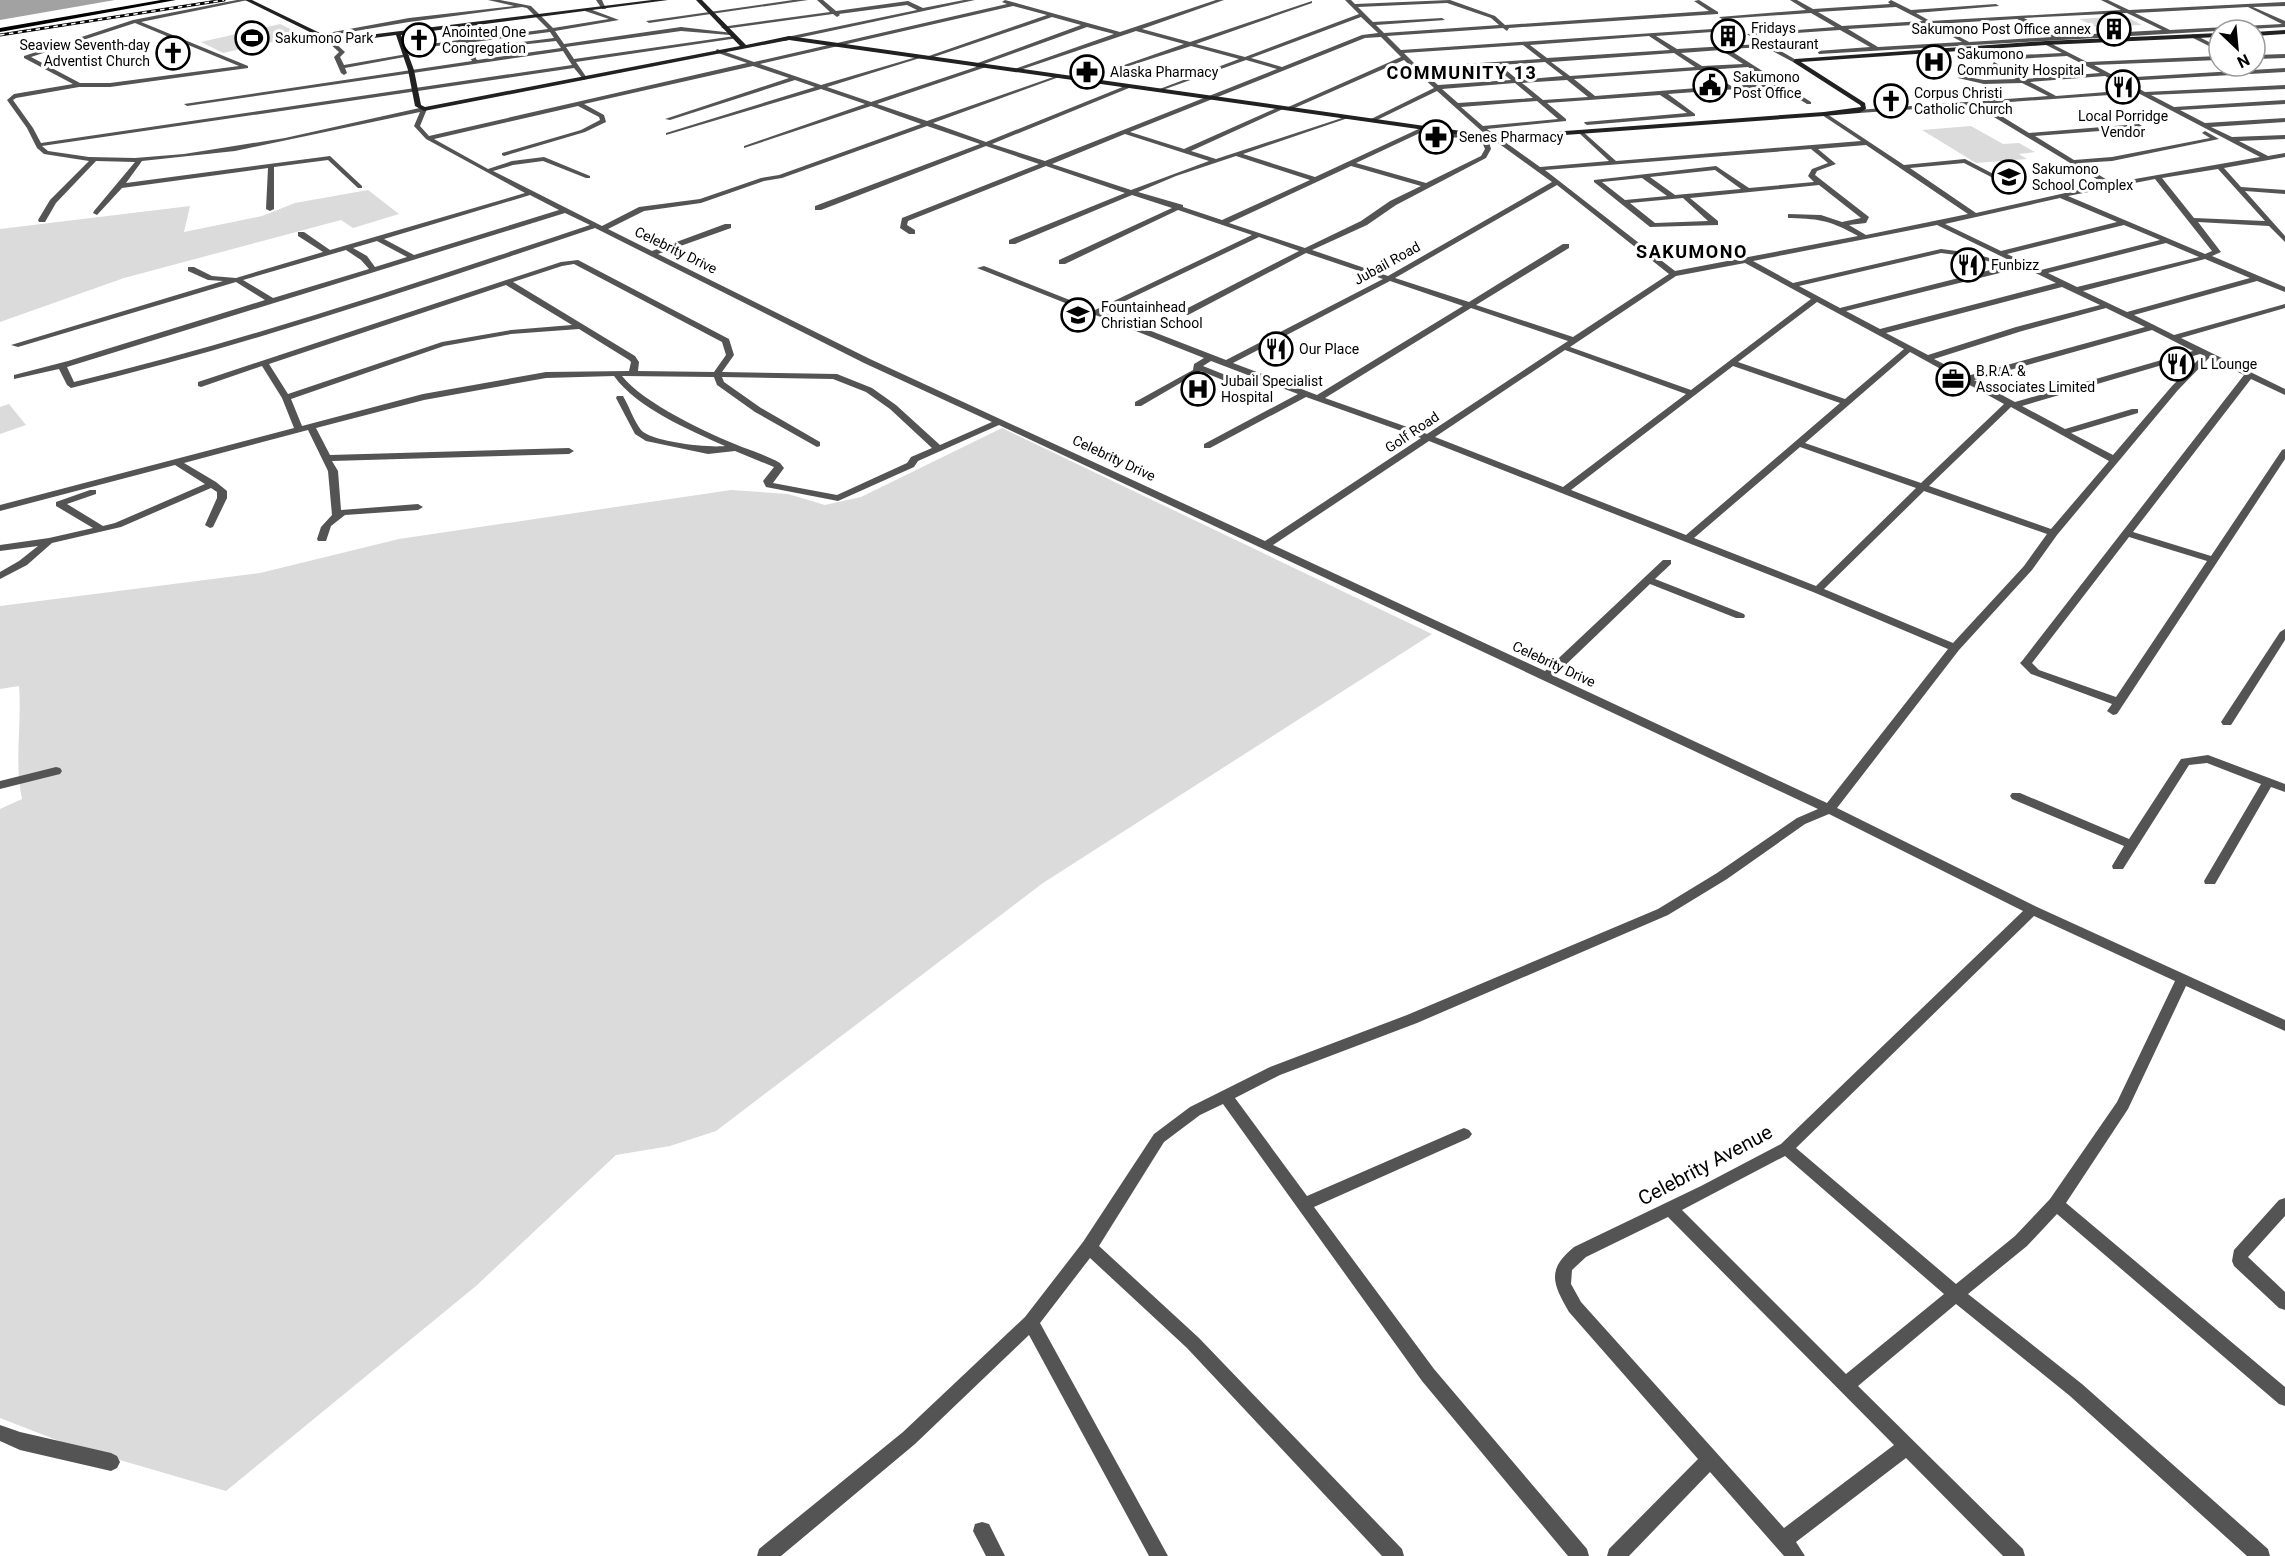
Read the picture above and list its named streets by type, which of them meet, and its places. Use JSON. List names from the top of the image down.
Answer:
{
  "streets": {
    "street": [
      "Celebrity Drive",
      "Jubail Road",
      "Golf Road",
      "Celebrity Avenue"
    ]
  },
  "crossings": [
    ["Celebrity Drive", "Golf Road"],
    ["Celebrity Drive", "Celebrity Avenue"]
  ],
  "districts": ["COMMUNITY 13", "SAKUMONO"],
  "places": {
    "building": ["Sakumono Post Office annex", "Fridays Restaurant"],
    "sports": ["Sakumono Park"],
    "church": ["Anointed One Congregation", "Seaview Seventh-day Adventist Church", "Corpus Christi Catholic Church"],
    "hospital": ["Sakumono Community Hospital", "Jubail Specialist Hospital"],
    "pharmacy": ["Alaska Pharmacy", "Senes Pharmacy"],
    "public building": ["Sakumono Post Office"],
    "restaurant": [
      "Local Porridge Vendor",
      "Funbizz",
      "Our Place",
      "L Lounge"
    ],
    "school or university": ["Sakumono School Complex", "Fountainhead Christian School"],
    "office": ["B.R.A. & Associates Limited"]
  },
  "north": "bottom right"
}
